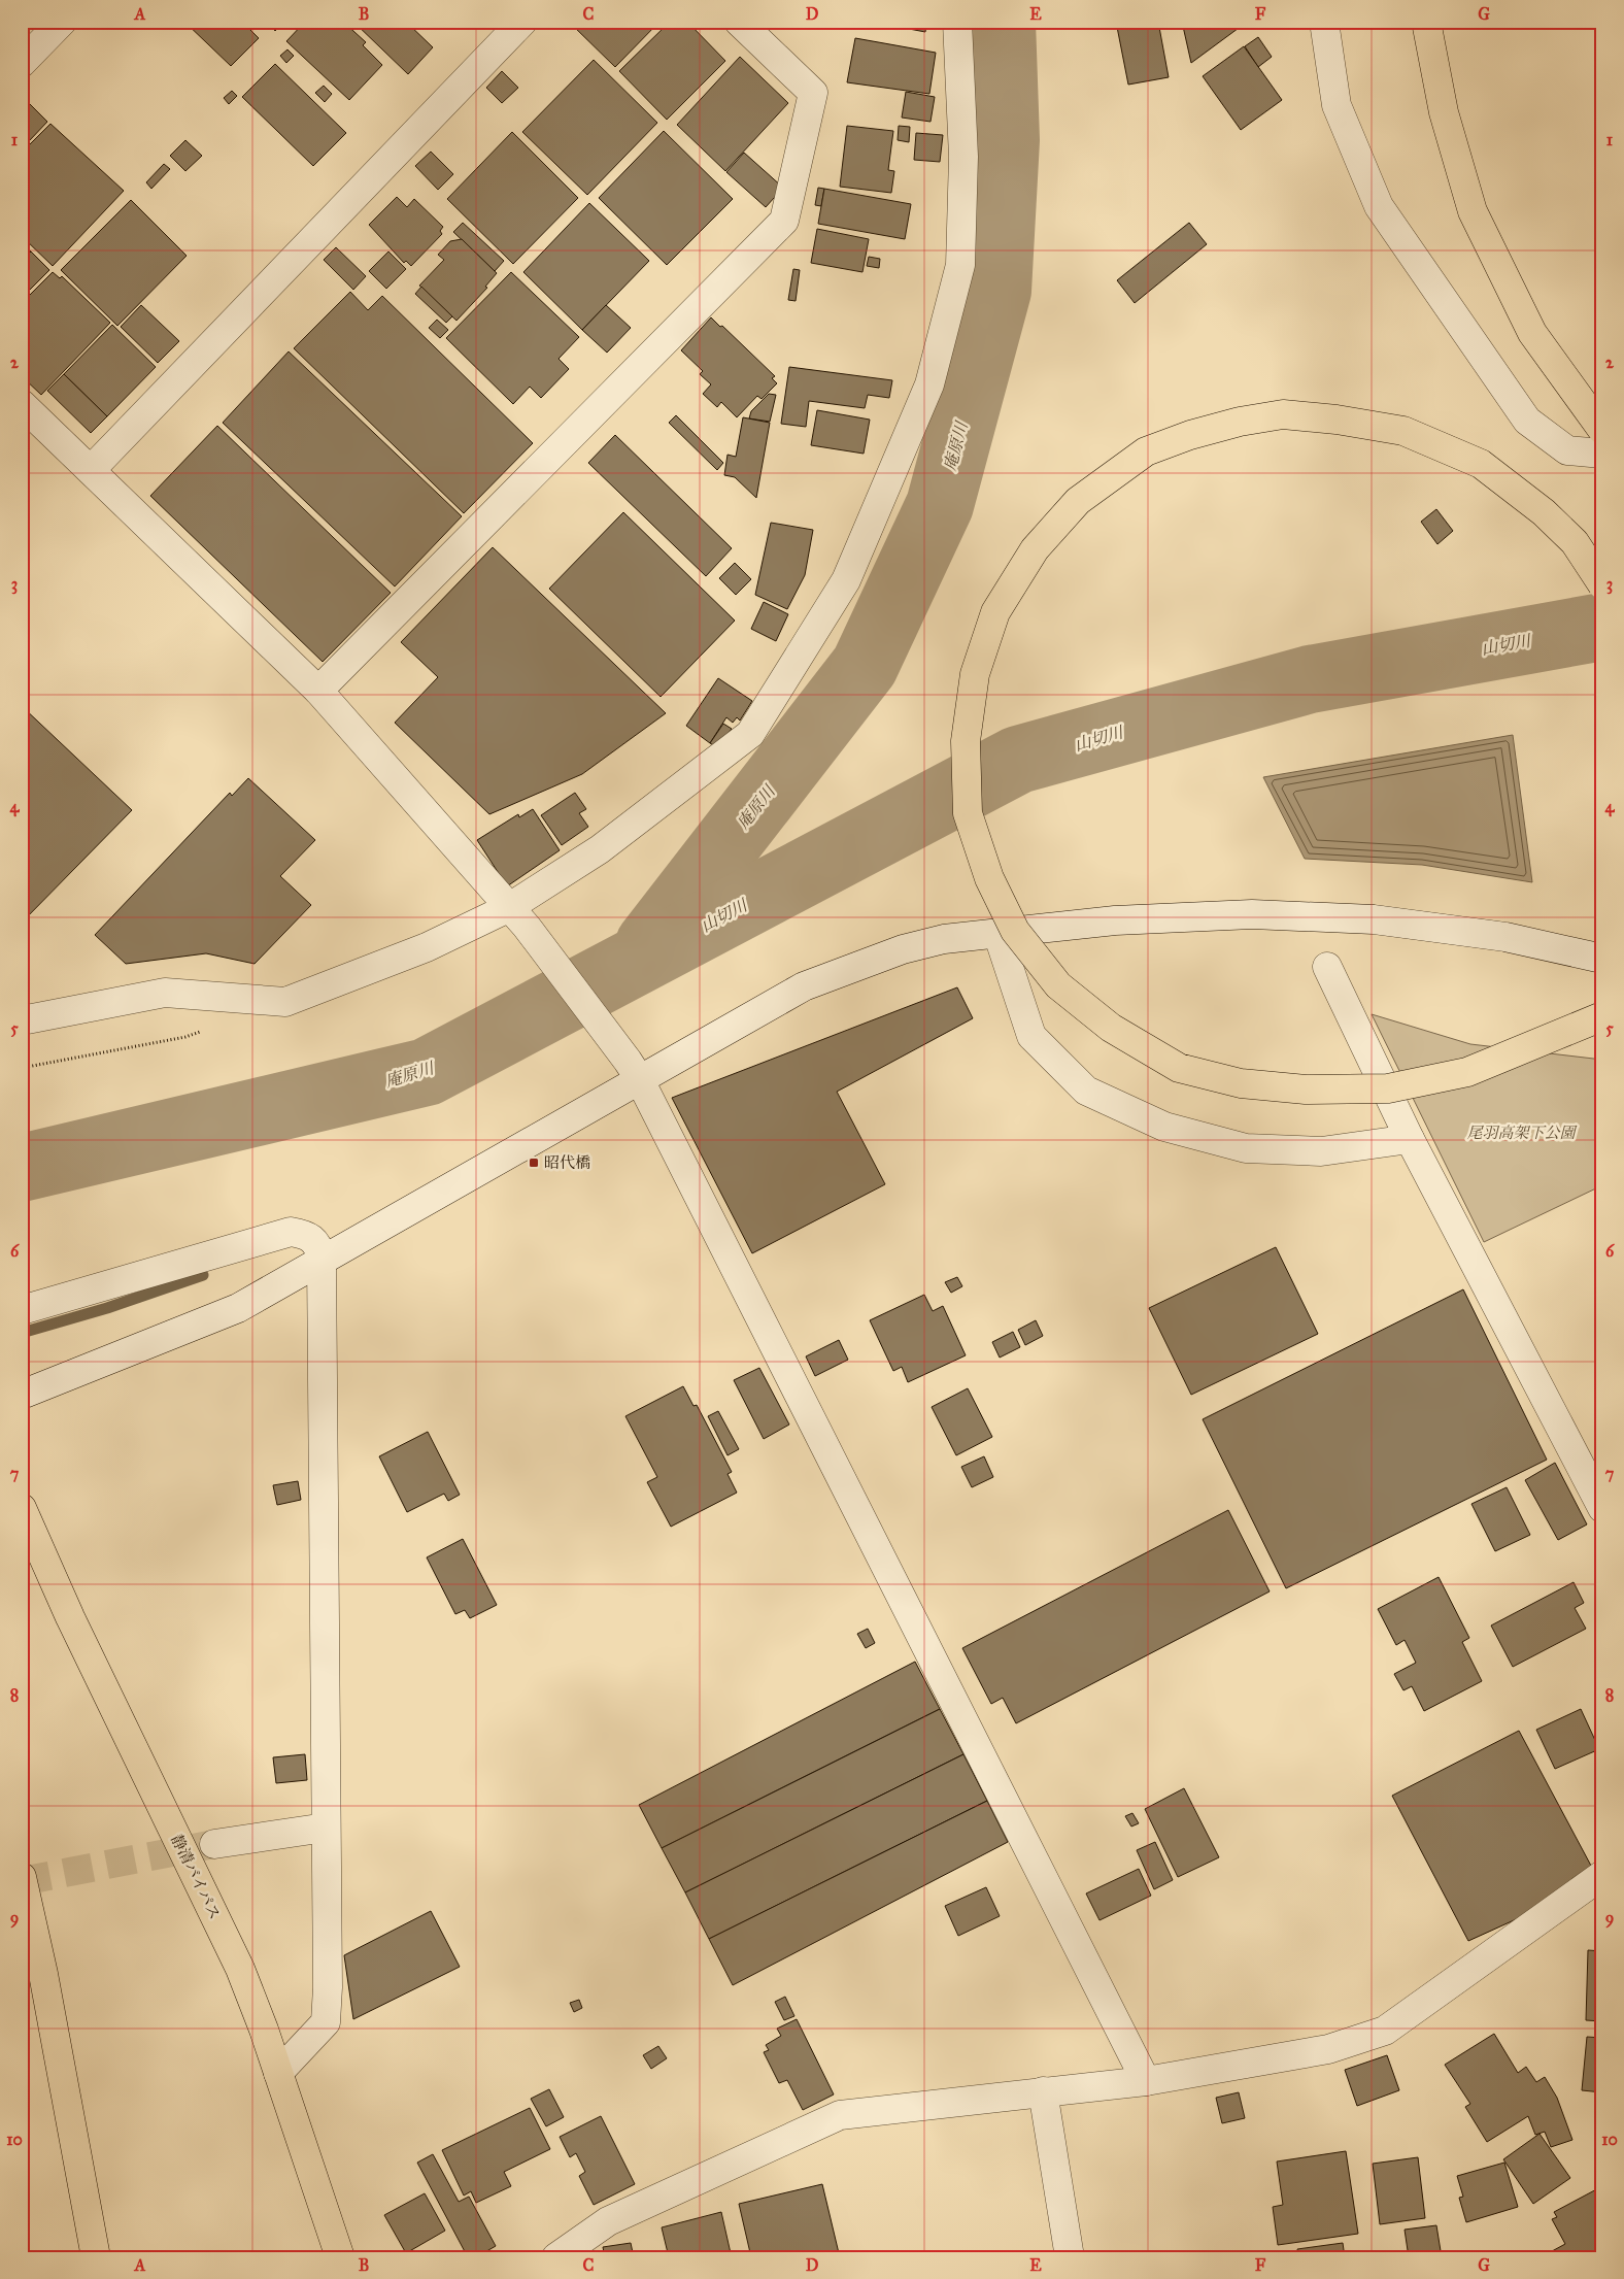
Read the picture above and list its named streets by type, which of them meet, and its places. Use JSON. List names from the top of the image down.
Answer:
{
  "streets": {
    "highway": ["静清バイパス"]
  },
  "water": ["庵原川", "山切川"],
  "parks": ["尾羽高架下公園"],
  "places": {
    "transit": ["昭代橋"]
  },
  "grid": {
    "columns": [
      "A",
      "B",
      "C",
      "D",
      "E",
      "F",
      "G"
    ],
    "rows": [
      "1",
      "2",
      "3",
      "4",
      "5",
      "6",
      "7",
      "8",
      "9",
      "10"
    ]
  }
}
